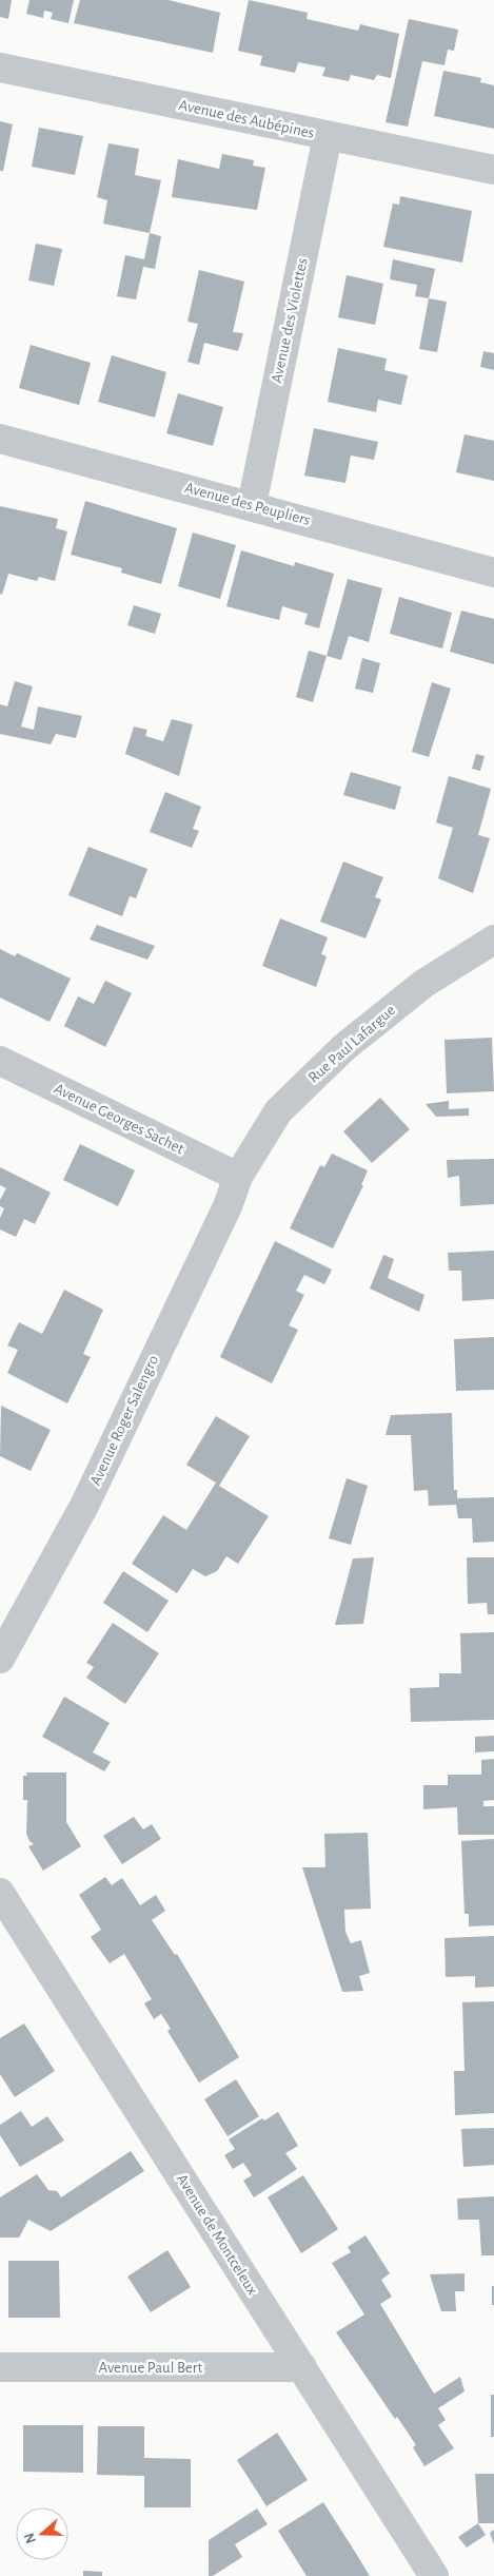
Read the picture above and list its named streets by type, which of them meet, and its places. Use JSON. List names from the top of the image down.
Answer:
{
  "streets": {
    "street": [
      "Avenue des Aubépines",
      "Avenue des Violettes",
      "Avenue des Peupliers",
      "Rue Paul Lafargue",
      "Avenue Georges Sachet",
      "Avenue Roger Salengro",
      "Avenue de Montceleux",
      "Avenue Paul Bert"
    ]
  },
  "crossings": [
    ["Avenue des Aubépines", "Avenue des Violettes"],
    ["Avenue des Violettes", "Avenue des Peupliers"],
    ["Rue Paul Lafargue", "Avenue Georges Sachet"],
    ["Rue Paul Lafargue", "Avenue Roger Salengro"],
    ["Avenue Georges Sachet", "Avenue Roger Salengro"],
    ["Avenue de Montceleux", "Avenue Paul Bert"]
  ],
  "north": "left"
}
